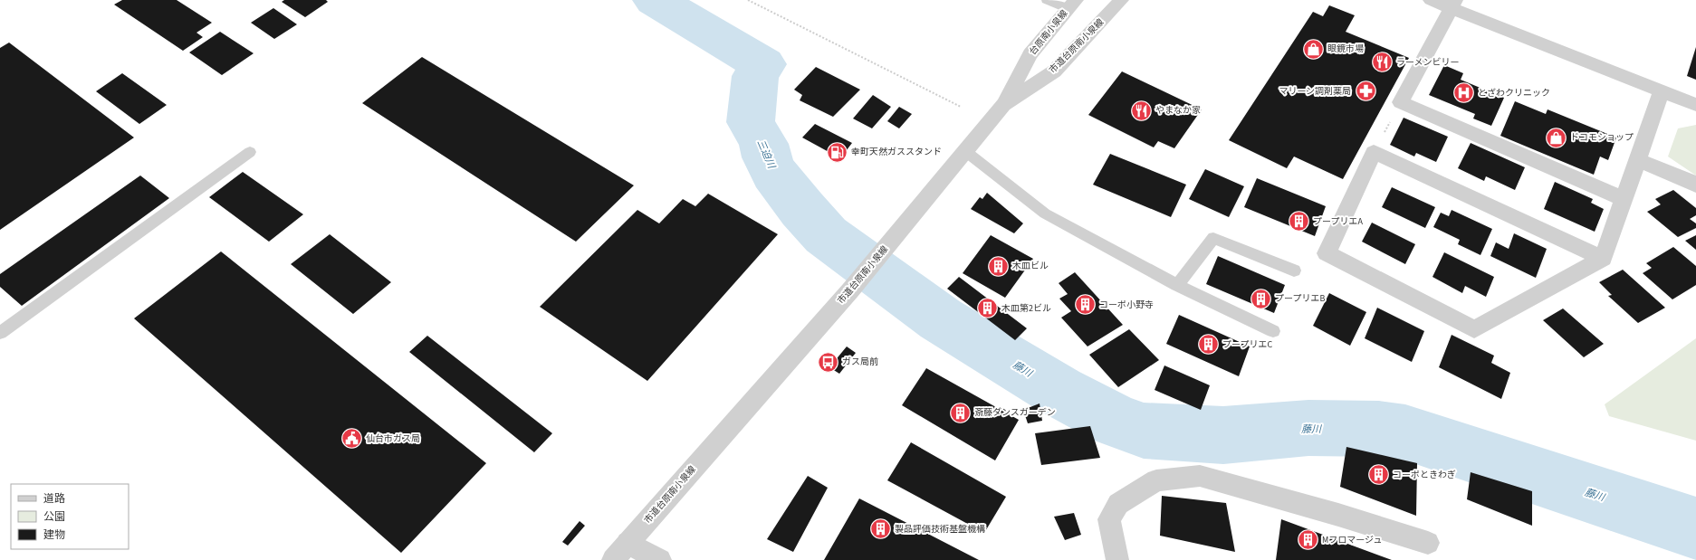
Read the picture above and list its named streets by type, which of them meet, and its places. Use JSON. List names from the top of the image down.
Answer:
{
  "streets": {
    "street": ["台原南小泉線", "市道台原南小泉線"]
  },
  "crossings": [
    ["台原南小泉線", "市道台原南小泉線"]
  ],
  "water": ["三迫川", "藤川"],
  "places": {
    "shop": ["眼鏡市場", "ドコモショップ"],
    "restaurant": ["ラーメンビリー", "やまなか家"],
    "pharmacy": ["マリーン調剤薬局"],
    "hospital": ["とざわクリニック"],
    "fuel station": ["幸町天然ガススタンド"],
    "building": [
      "プープリエA",
      "木皿ビル",
      "プープリエB",
      "コーポ小野寺",
      "木皿第2ビル",
      "プープリエC",
      "斎藤ダンスガーデン",
      "コーポときわぎ",
      "製品評価技術基盤機構",
      "Mフロマージュ"
    ],
    "bus stop": ["ガス局前"],
    "public building": ["仙台市ガス局"]
  },
  "legend": ["道路", "公園", "建物"]
}
